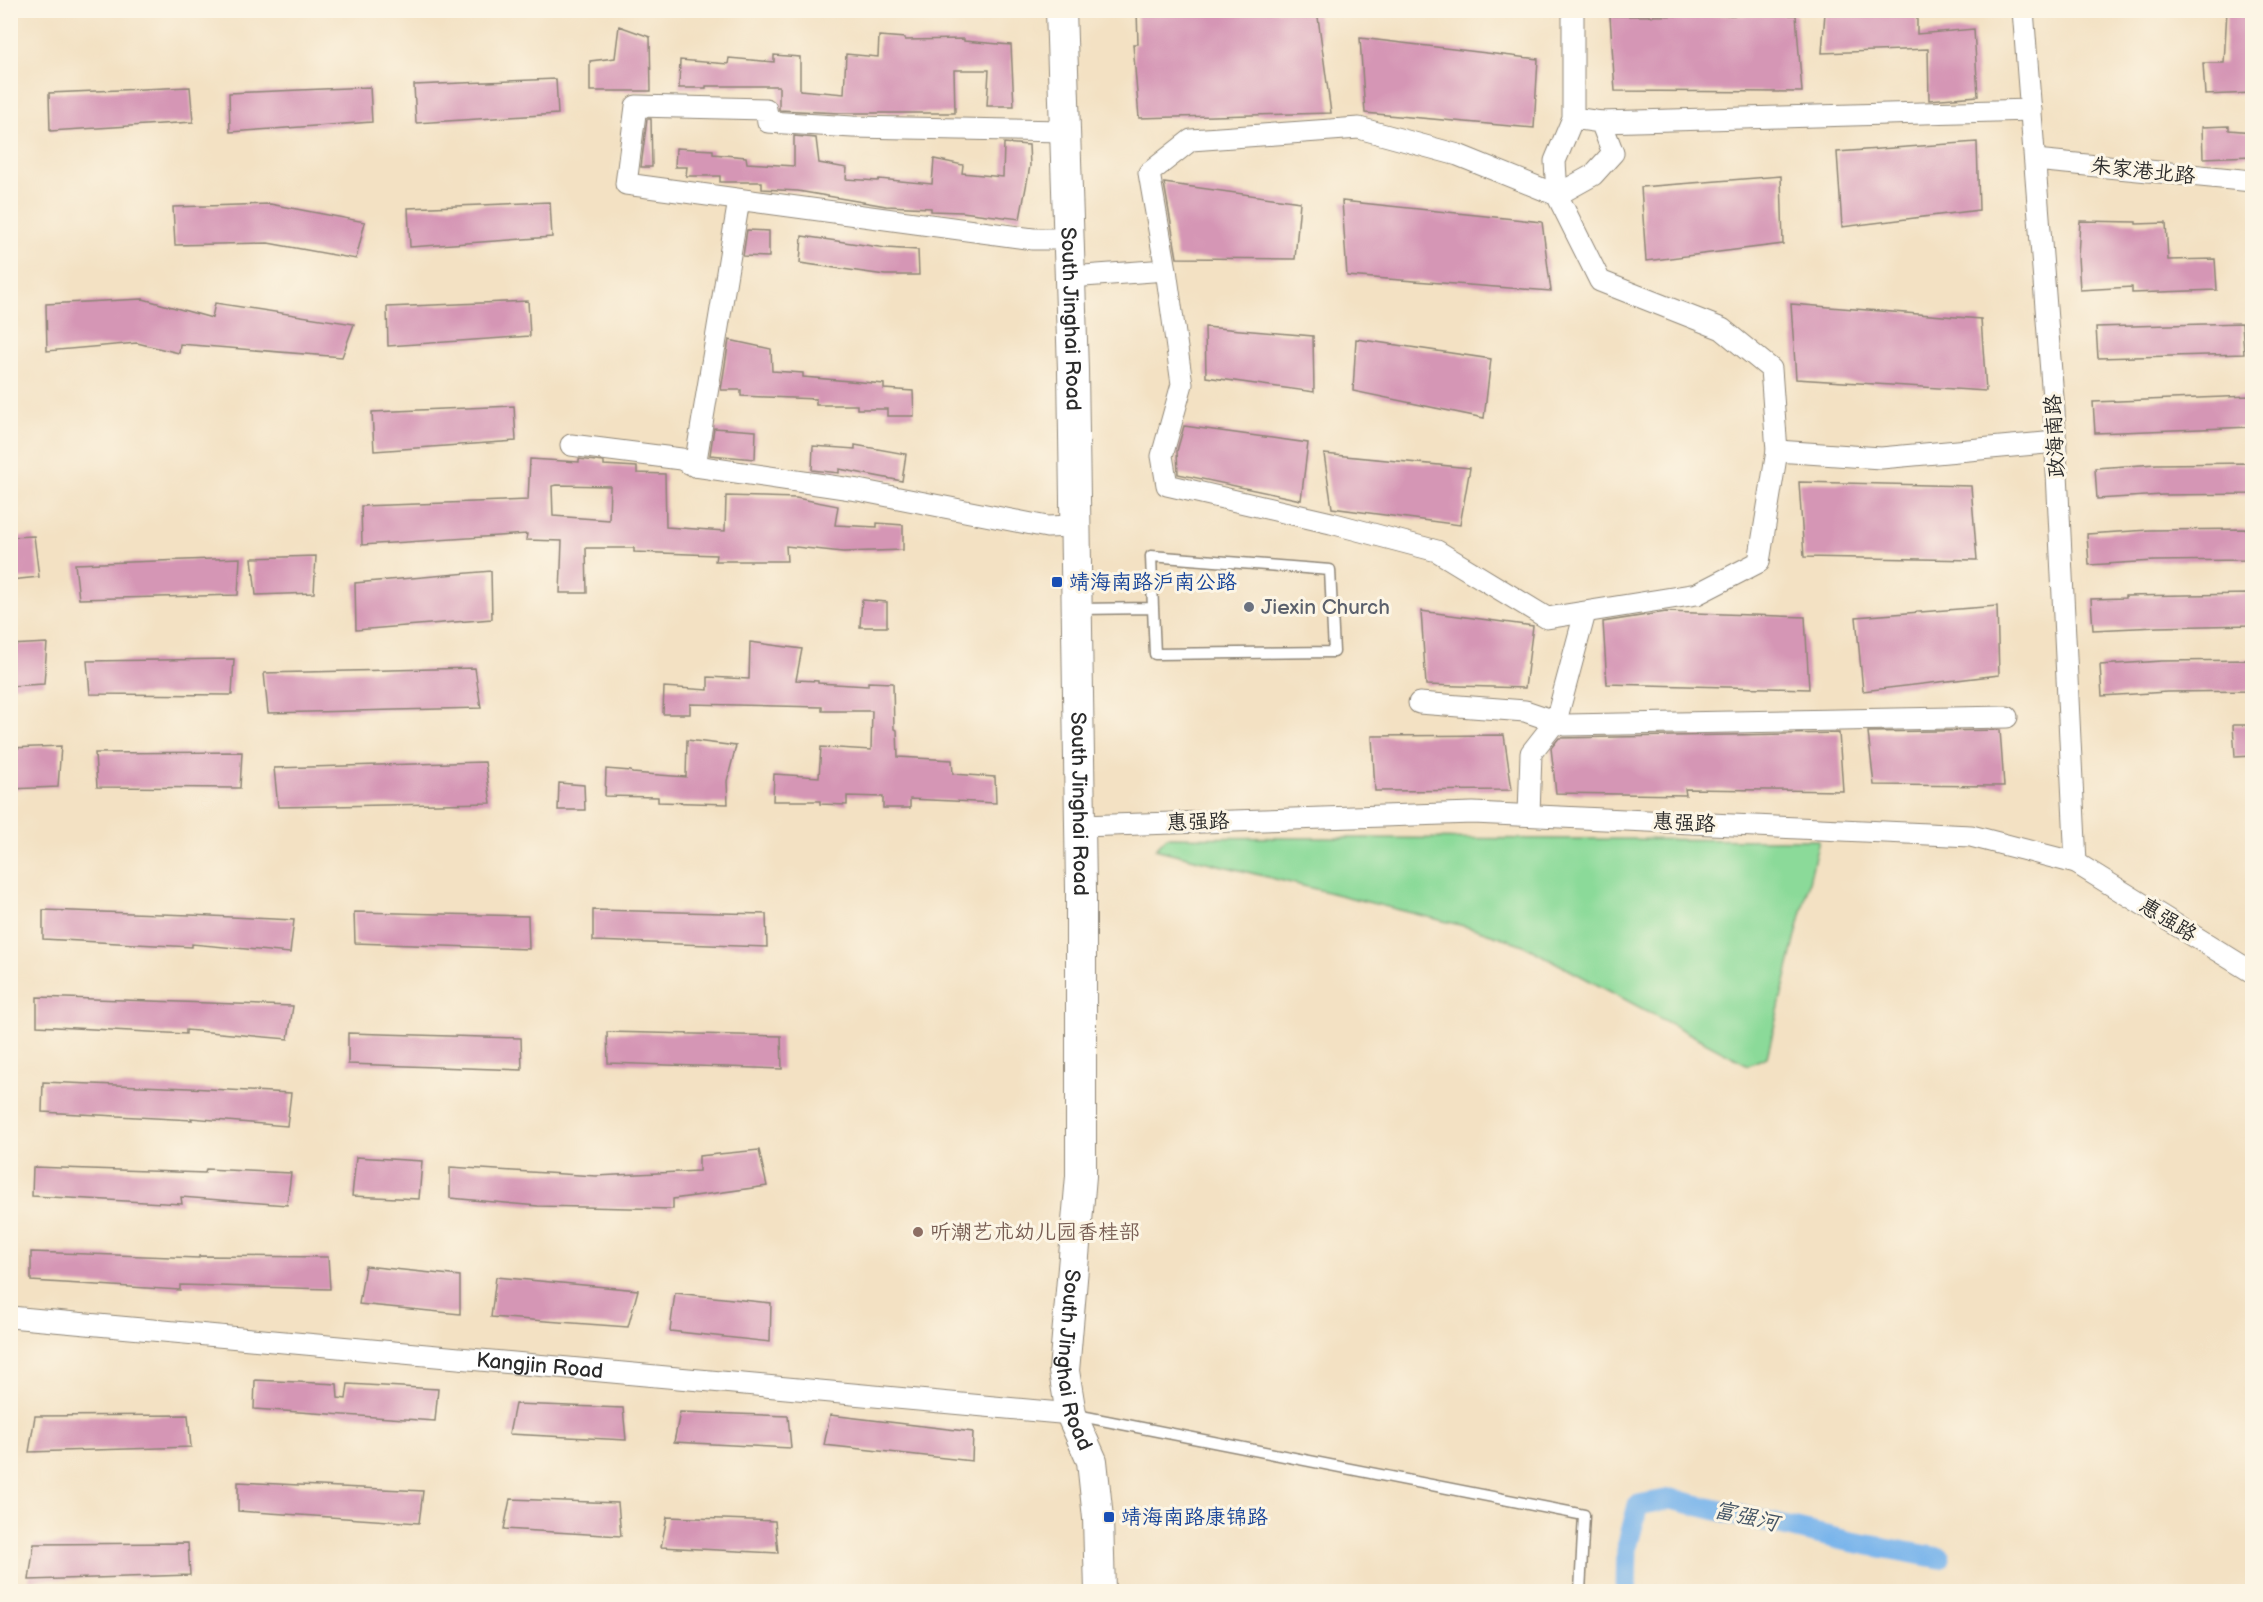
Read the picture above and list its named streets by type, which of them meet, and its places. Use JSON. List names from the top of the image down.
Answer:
{
  "streets": {
    "street": [
      "朱家港北路",
      "South Jinghai Road",
      "政海南路",
      "惠强路",
      "Kangjin Road"
    ]
  },
  "crossings": [
    ["朱家港北路", "政海南路"],
    ["South Jinghai Road", "惠强路"],
    ["South Jinghai Road", "Kangjin Road"],
    ["政海南路", "惠强路"]
  ],
  "water": ["富强河"],
  "places": {
    "transit": ["靖海南路沪南公路", "靖海南路康锦路"],
    "other": ["Jiexin Church", "听潮艺术幼儿园香桂部"]
  }
}
